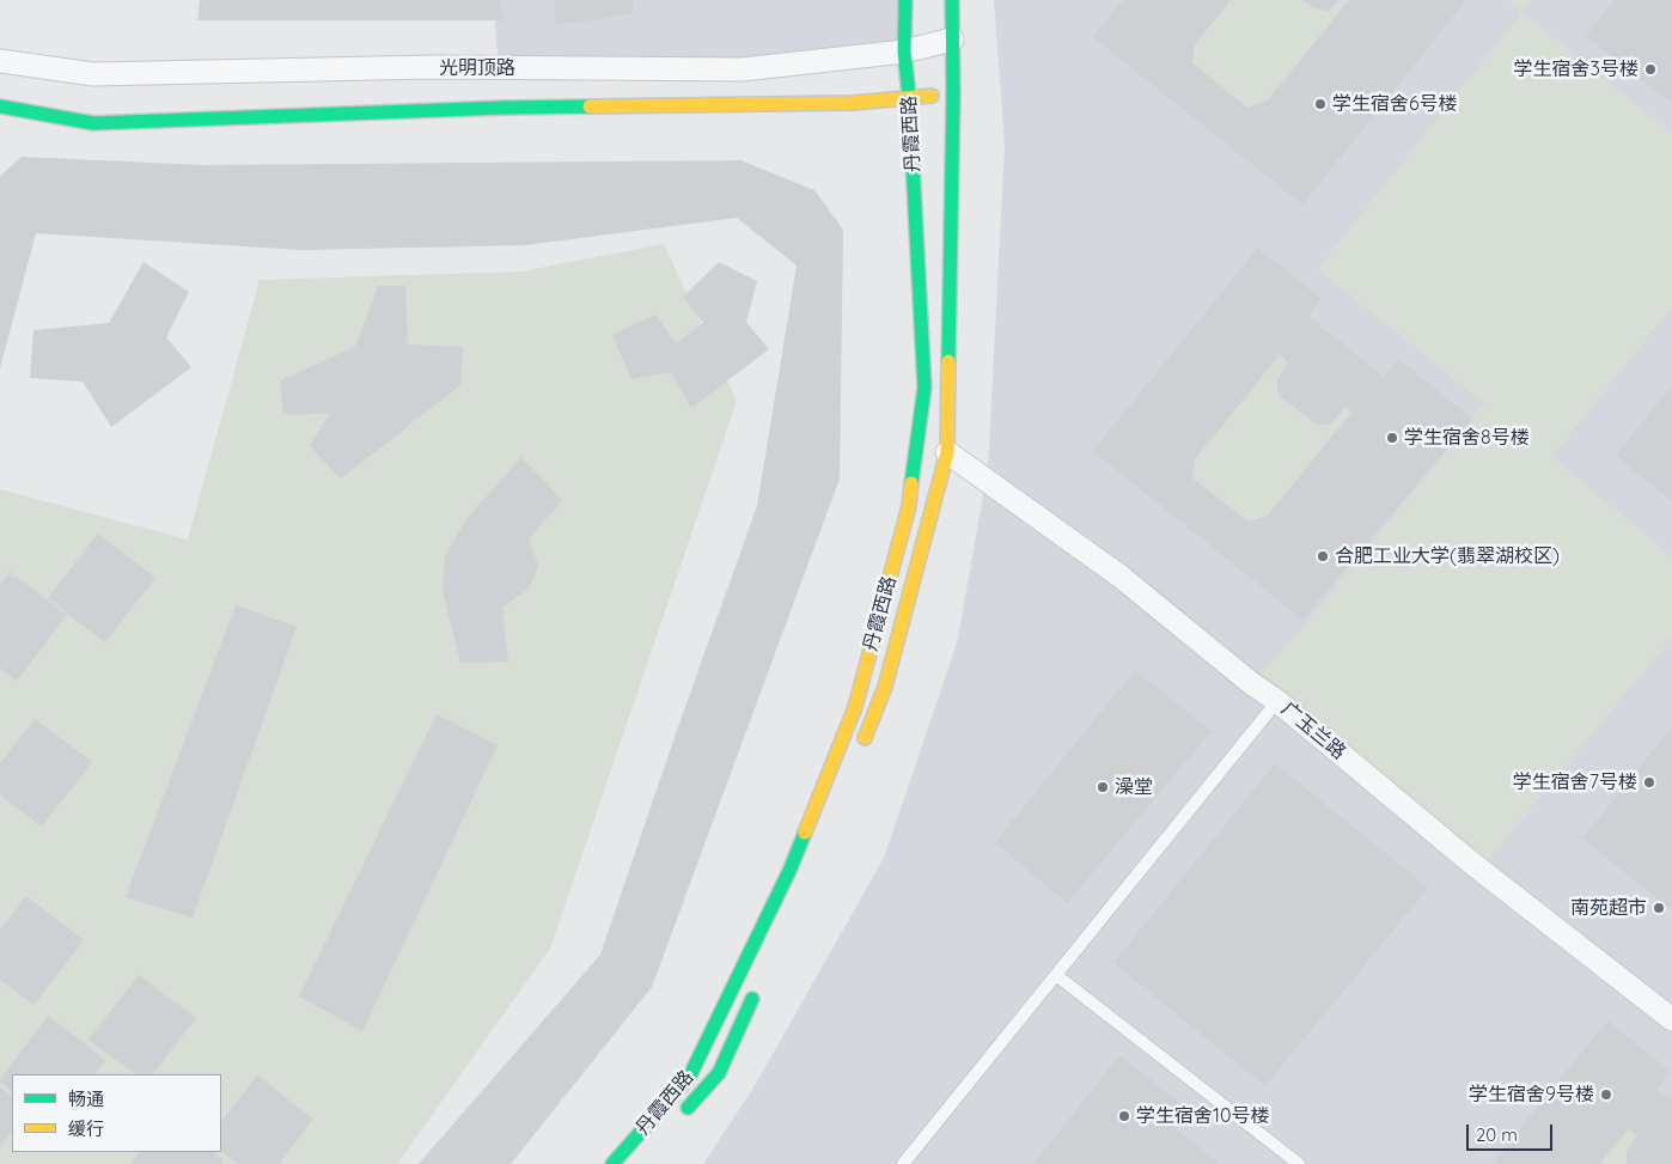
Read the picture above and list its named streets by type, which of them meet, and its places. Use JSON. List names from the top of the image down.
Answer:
{
  "streets": {
    "main road": ["光明顶路", "丹霞西路"],
    "street": ["广玉兰路"]
  },
  "crossings": [
    ["光明顶路", "丹霞西路"],
    ["丹霞西路", "广玉兰路"]
  ],
  "places": [
    "学生宿舍3号楼",
    "学生宿舍6号楼",
    "学生宿舍8号楼",
    "合肥工业大学(翡翠湖校区)",
    "学生宿舍7号楼",
    "澡堂",
    "南苑超市",
    "学生宿舍9号楼",
    "学生宿舍10号楼"
  ],
  "legend": ["畅通", "缓行"],
  "scale_bar": "20 m"
}
